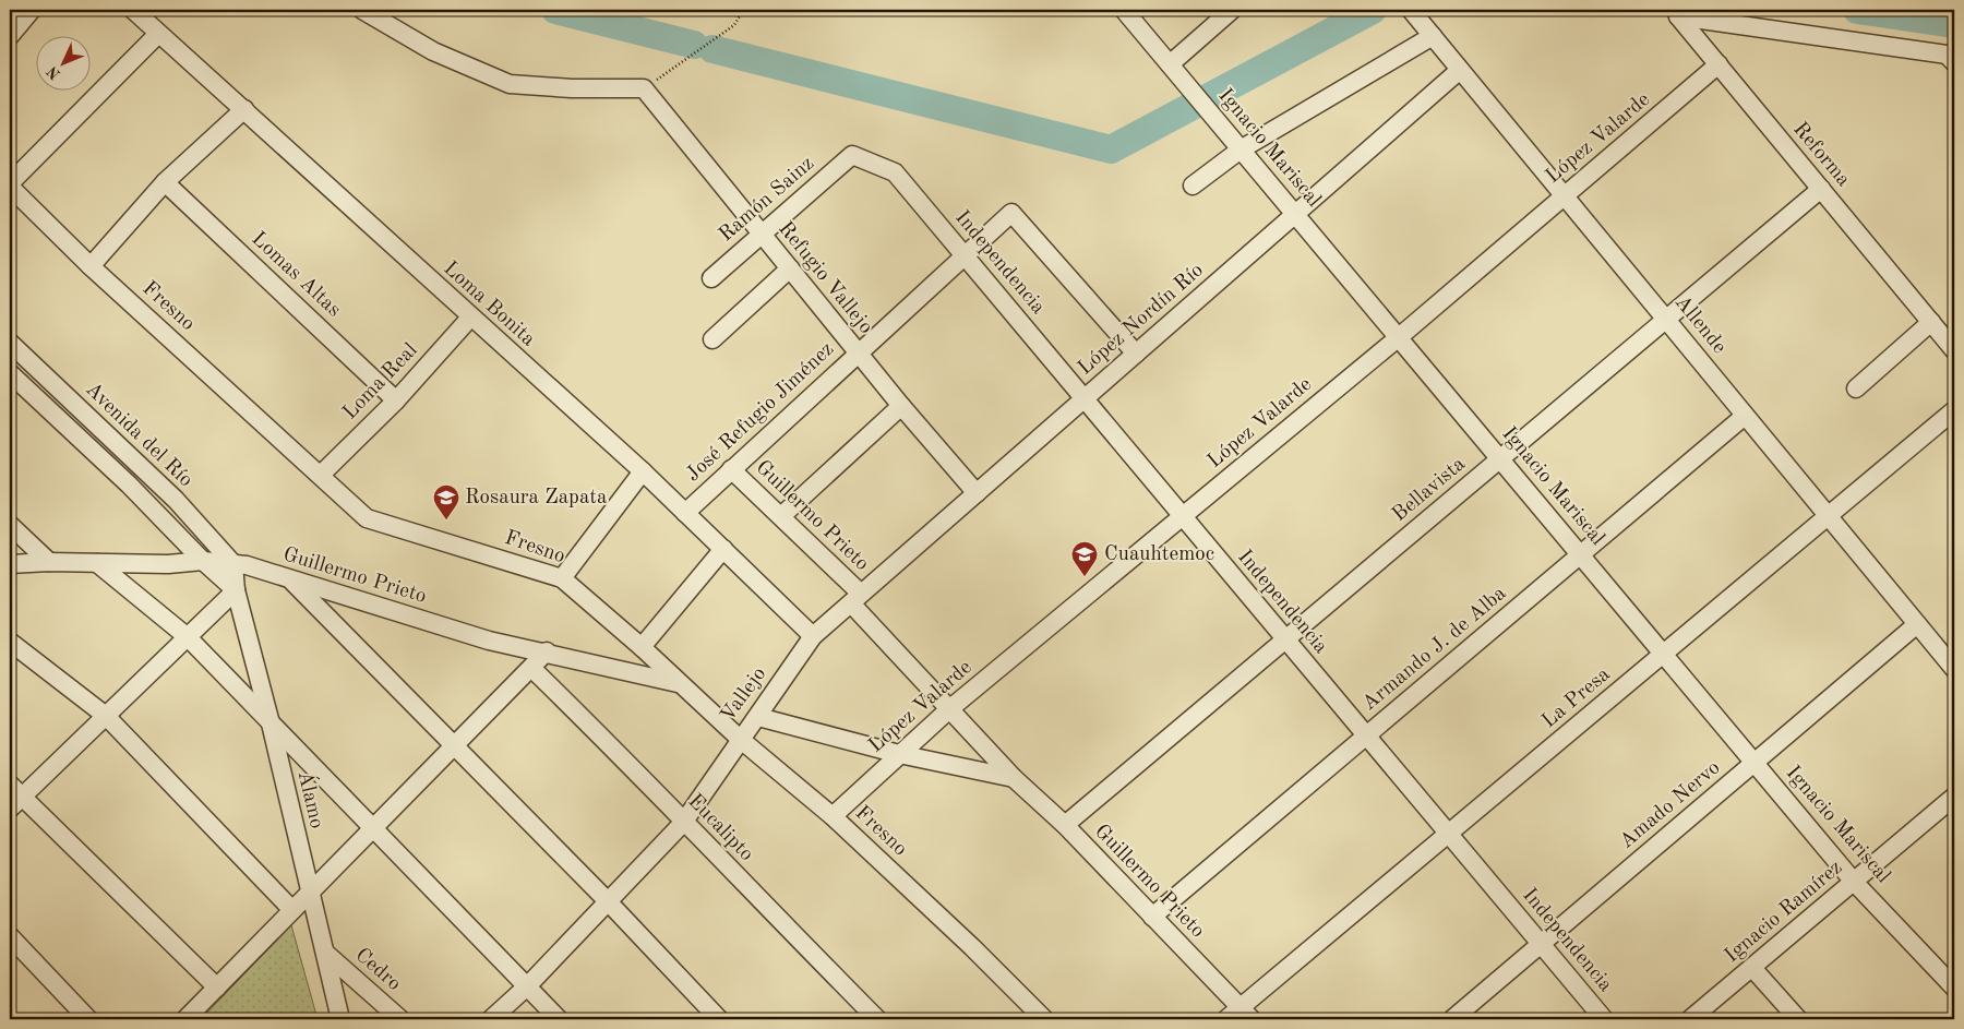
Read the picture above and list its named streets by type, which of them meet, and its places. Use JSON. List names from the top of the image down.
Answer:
{
  "streets": {
    "street": [
      "López Valarde",
      "Ignacio Mariscal",
      "Reforma",
      "Ramón Sainz",
      "Independencia",
      "Lomas Altas",
      "Refugio Vallejo",
      "Loma Bonita",
      "Fresno",
      "López Nordín Río",
      "Allende",
      "Loma Real",
      "José Refugio Jiménez",
      "Avenida del Río",
      "Bellavista",
      "Guillermo Prieto",
      "Armando J. de Alba",
      "Vallejo",
      "La Presa",
      "Álamo",
      "Amado Nervo",
      "Eucalipto",
      "Ignacio Ramírez",
      "Cedro"
    ]
  },
  "crossings": [
    ["López Valarde", "Ignacio Mariscal"],
    ["López Valarde", "Reforma"],
    ["López Valarde", "Independencia"],
    ["López Valarde", "Fresno"],
    ["López Valarde", "Allende"],
    ["López Valarde", "Guillermo Prieto"],
    ["Ignacio Mariscal", "López Nordín Río"],
    ["Ignacio Mariscal", "Bellavista"],
    ["Ignacio Mariscal", "Armando J. de Alba"],
    ["Ignacio Mariscal", "La Presa"],
    ["Ignacio Mariscal", "Amado Nervo"],
    ["Ignacio Mariscal", "Ignacio Ramírez"],
    ["Reforma", "Bellavista"],
    ["Ramón Sainz", "Independencia"],
    ["Ramón Sainz", "Refugio Vallejo"],
    ["Independencia", "López Nordín Río"],
    ["Independencia", "José Refugio Jiménez"],
    ["Independencia", "Bellavista"],
    ["Independencia", "Armando J. de Alba"],
    ["Independencia", "La Presa"],
    ["Independencia", "Amado Nervo"],
    ["Lomas Altas", "Loma Real"],
    ["Refugio Vallejo", "López Nordín Río"],
    ["Refugio Vallejo", "José Refugio Jiménez"],
    ["Loma Bonita", "Loma Real"],
    ["Loma Bonita", "José Refugio Jiménez"],
    ["Loma Bonita", "Vallejo"],
    ["Fresno", "Loma Real"],
    ["Fresno", "Guillermo Prieto"],
    ["Fresno", "Vallejo"],
    ["López Nordín Río", "Allende"],
    ["López Nordín Río", "José Refugio Jiménez"],
    ["López Nordín Río", "Guillermo Prieto"],
    ["López Nordín Río", "Vallejo"],
    ["Allende", "Bellavista"],
    ["Allende", "Armando J. de Alba"],
    ["Allende", "La Presa"],
    ["Allende", "Amado Nervo"],
    ["José Refugio Jiménez", "Guillermo Prieto"],
    ["Avenida del Río", "Guillermo Prieto"],
    ["Avenida del Río", "Álamo"],
    ["Bellavista", "Guillermo Prieto"],
    ["Guillermo Prieto", "Armando J. de Alba"],
    ["Guillermo Prieto", "Vallejo"],
    ["Guillermo Prieto", "La Presa"],
    ["Guillermo Prieto", "Álamo"],
    ["Vallejo", "Eucalipto"],
    ["Álamo", "Cedro"]
  ],
  "places": {
    "school or university": ["Rosaura Zapata", "Cuauhtemoc"]
  },
  "north": "bottom left"
}
